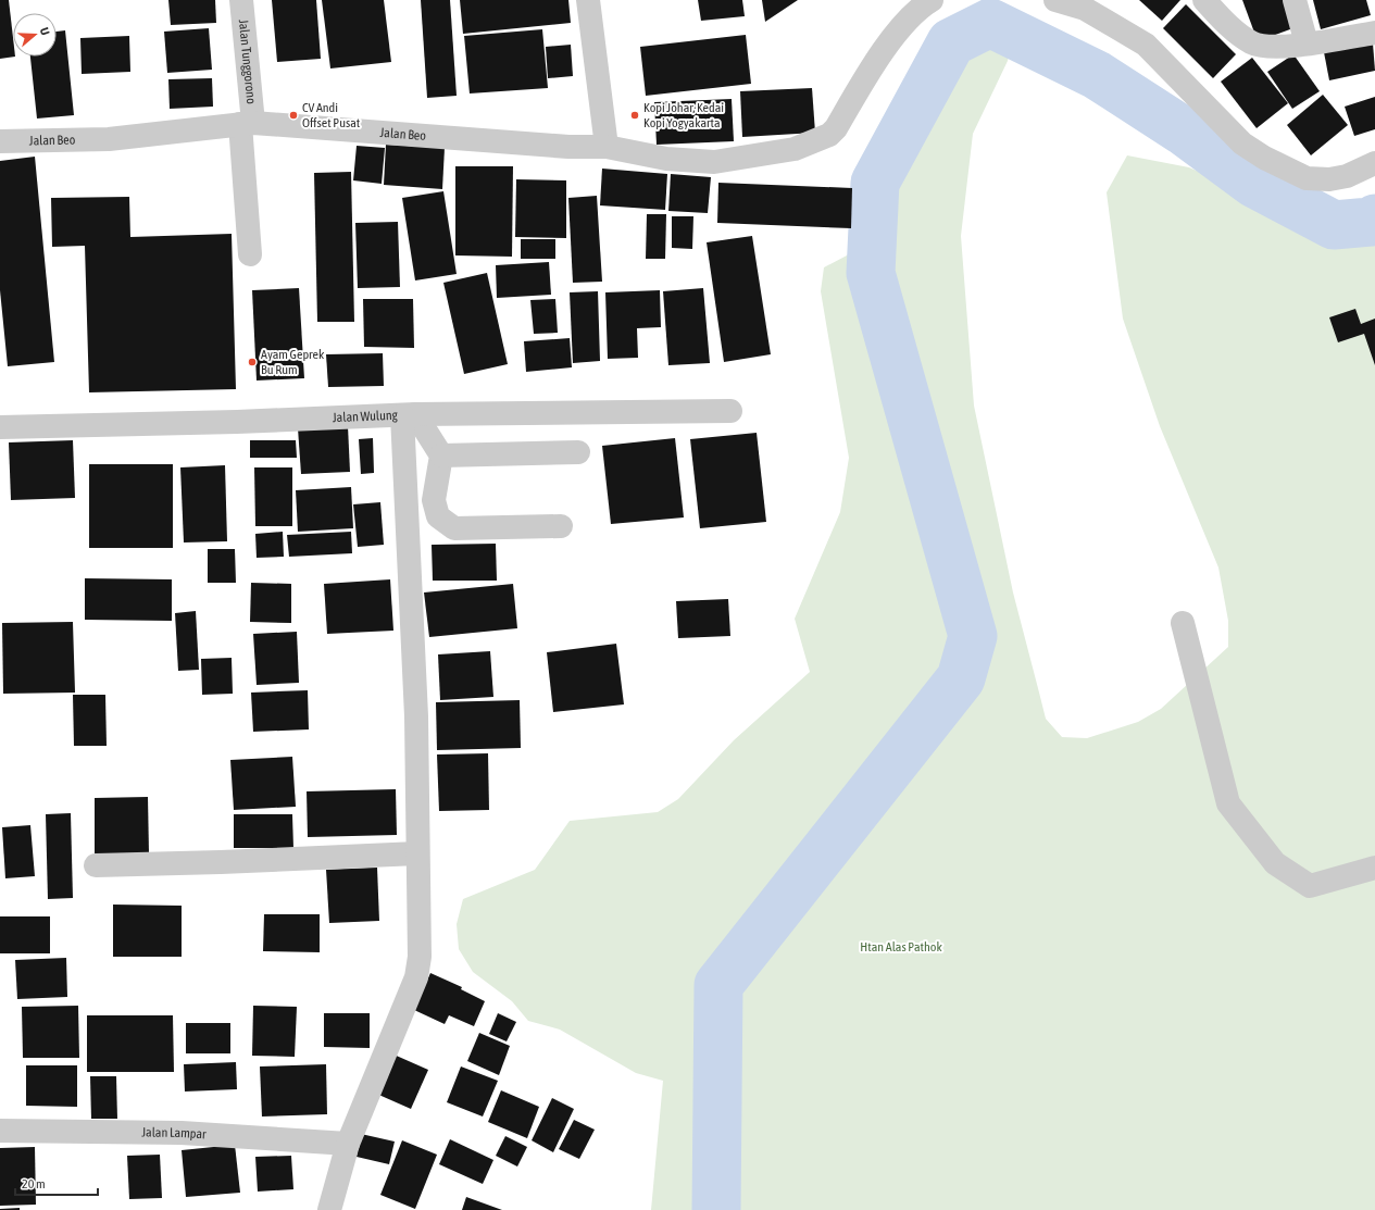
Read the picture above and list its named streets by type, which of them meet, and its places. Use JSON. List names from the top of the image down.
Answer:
{
  "streets": {
    "street": [
      "Jalan Tunggorono",
      "Jalan Beo",
      "Jalan Wulung",
      "Jalan Lampar"
    ]
  },
  "crossings": [
    ["Jalan Tunggorono", "Jalan Beo"]
  ],
  "parks": ["Htan Alas Pathok"],
  "places": ["CV Andi Offset Pusat", "Kopi Johar, Kedai Kopi Yogyakarta", "Ayam Geprek Bu Rum"],
  "scale_bar": "20 m",
  "north": "right"
}
